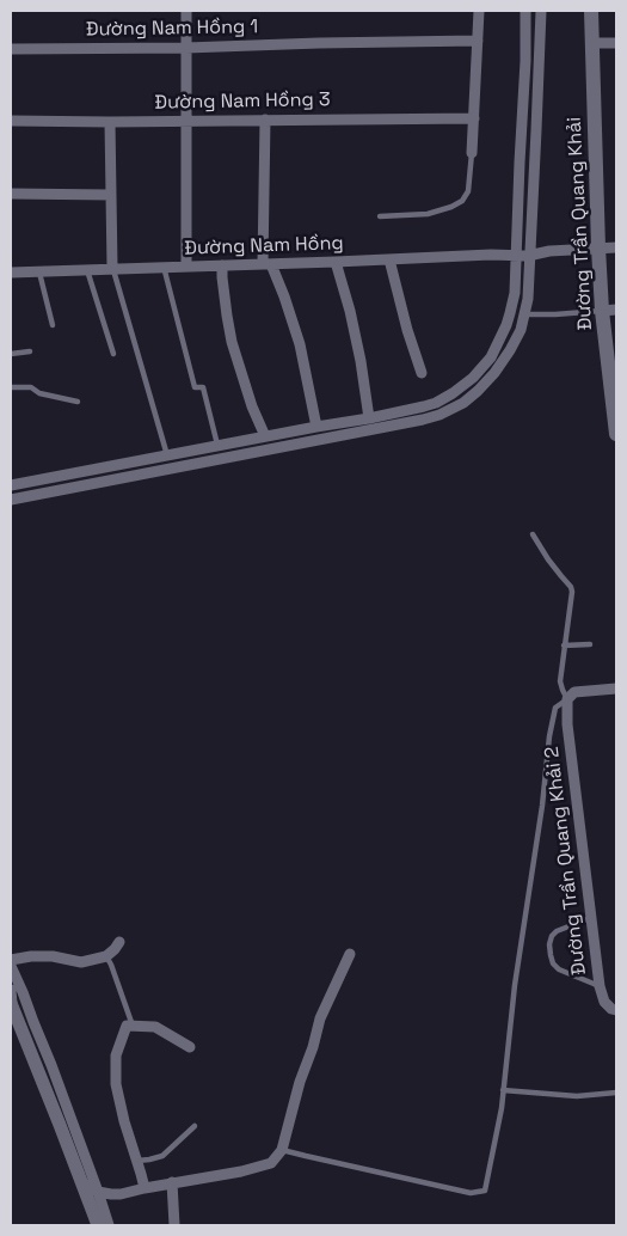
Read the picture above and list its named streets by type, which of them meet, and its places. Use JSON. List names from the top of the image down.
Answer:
{
  "streets": {
    "main road": ["Đường Trần Quang Khải"],
    "street": [
      "Đường Nam Hồng 1",
      "Đường Nam Hồng 3",
      "Đường Nam Hồng",
      "Đường Trần Quang Khải 2"
    ]
  },
  "crossings": [
    ["Đường Trần Quang Khải", "Đường Nam Hồng"]
  ]
}
